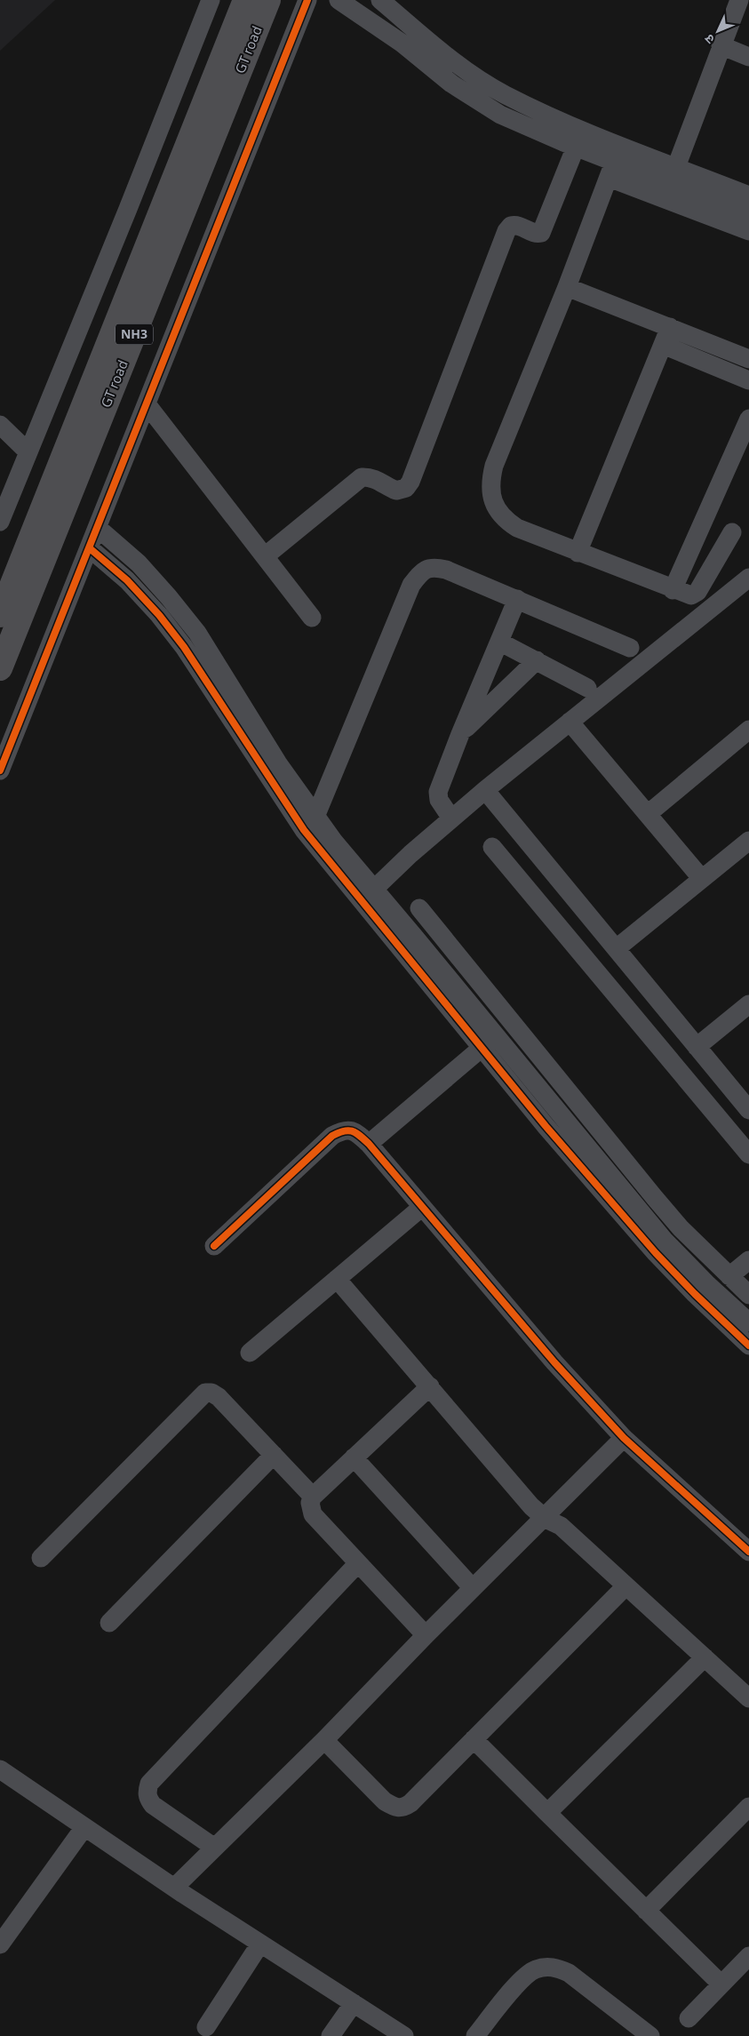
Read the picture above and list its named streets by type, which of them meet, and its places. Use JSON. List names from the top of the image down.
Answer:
{
  "streets": {
    "highway": ["GT road", "NH3"]
  },
  "north": "bottom left"
}
